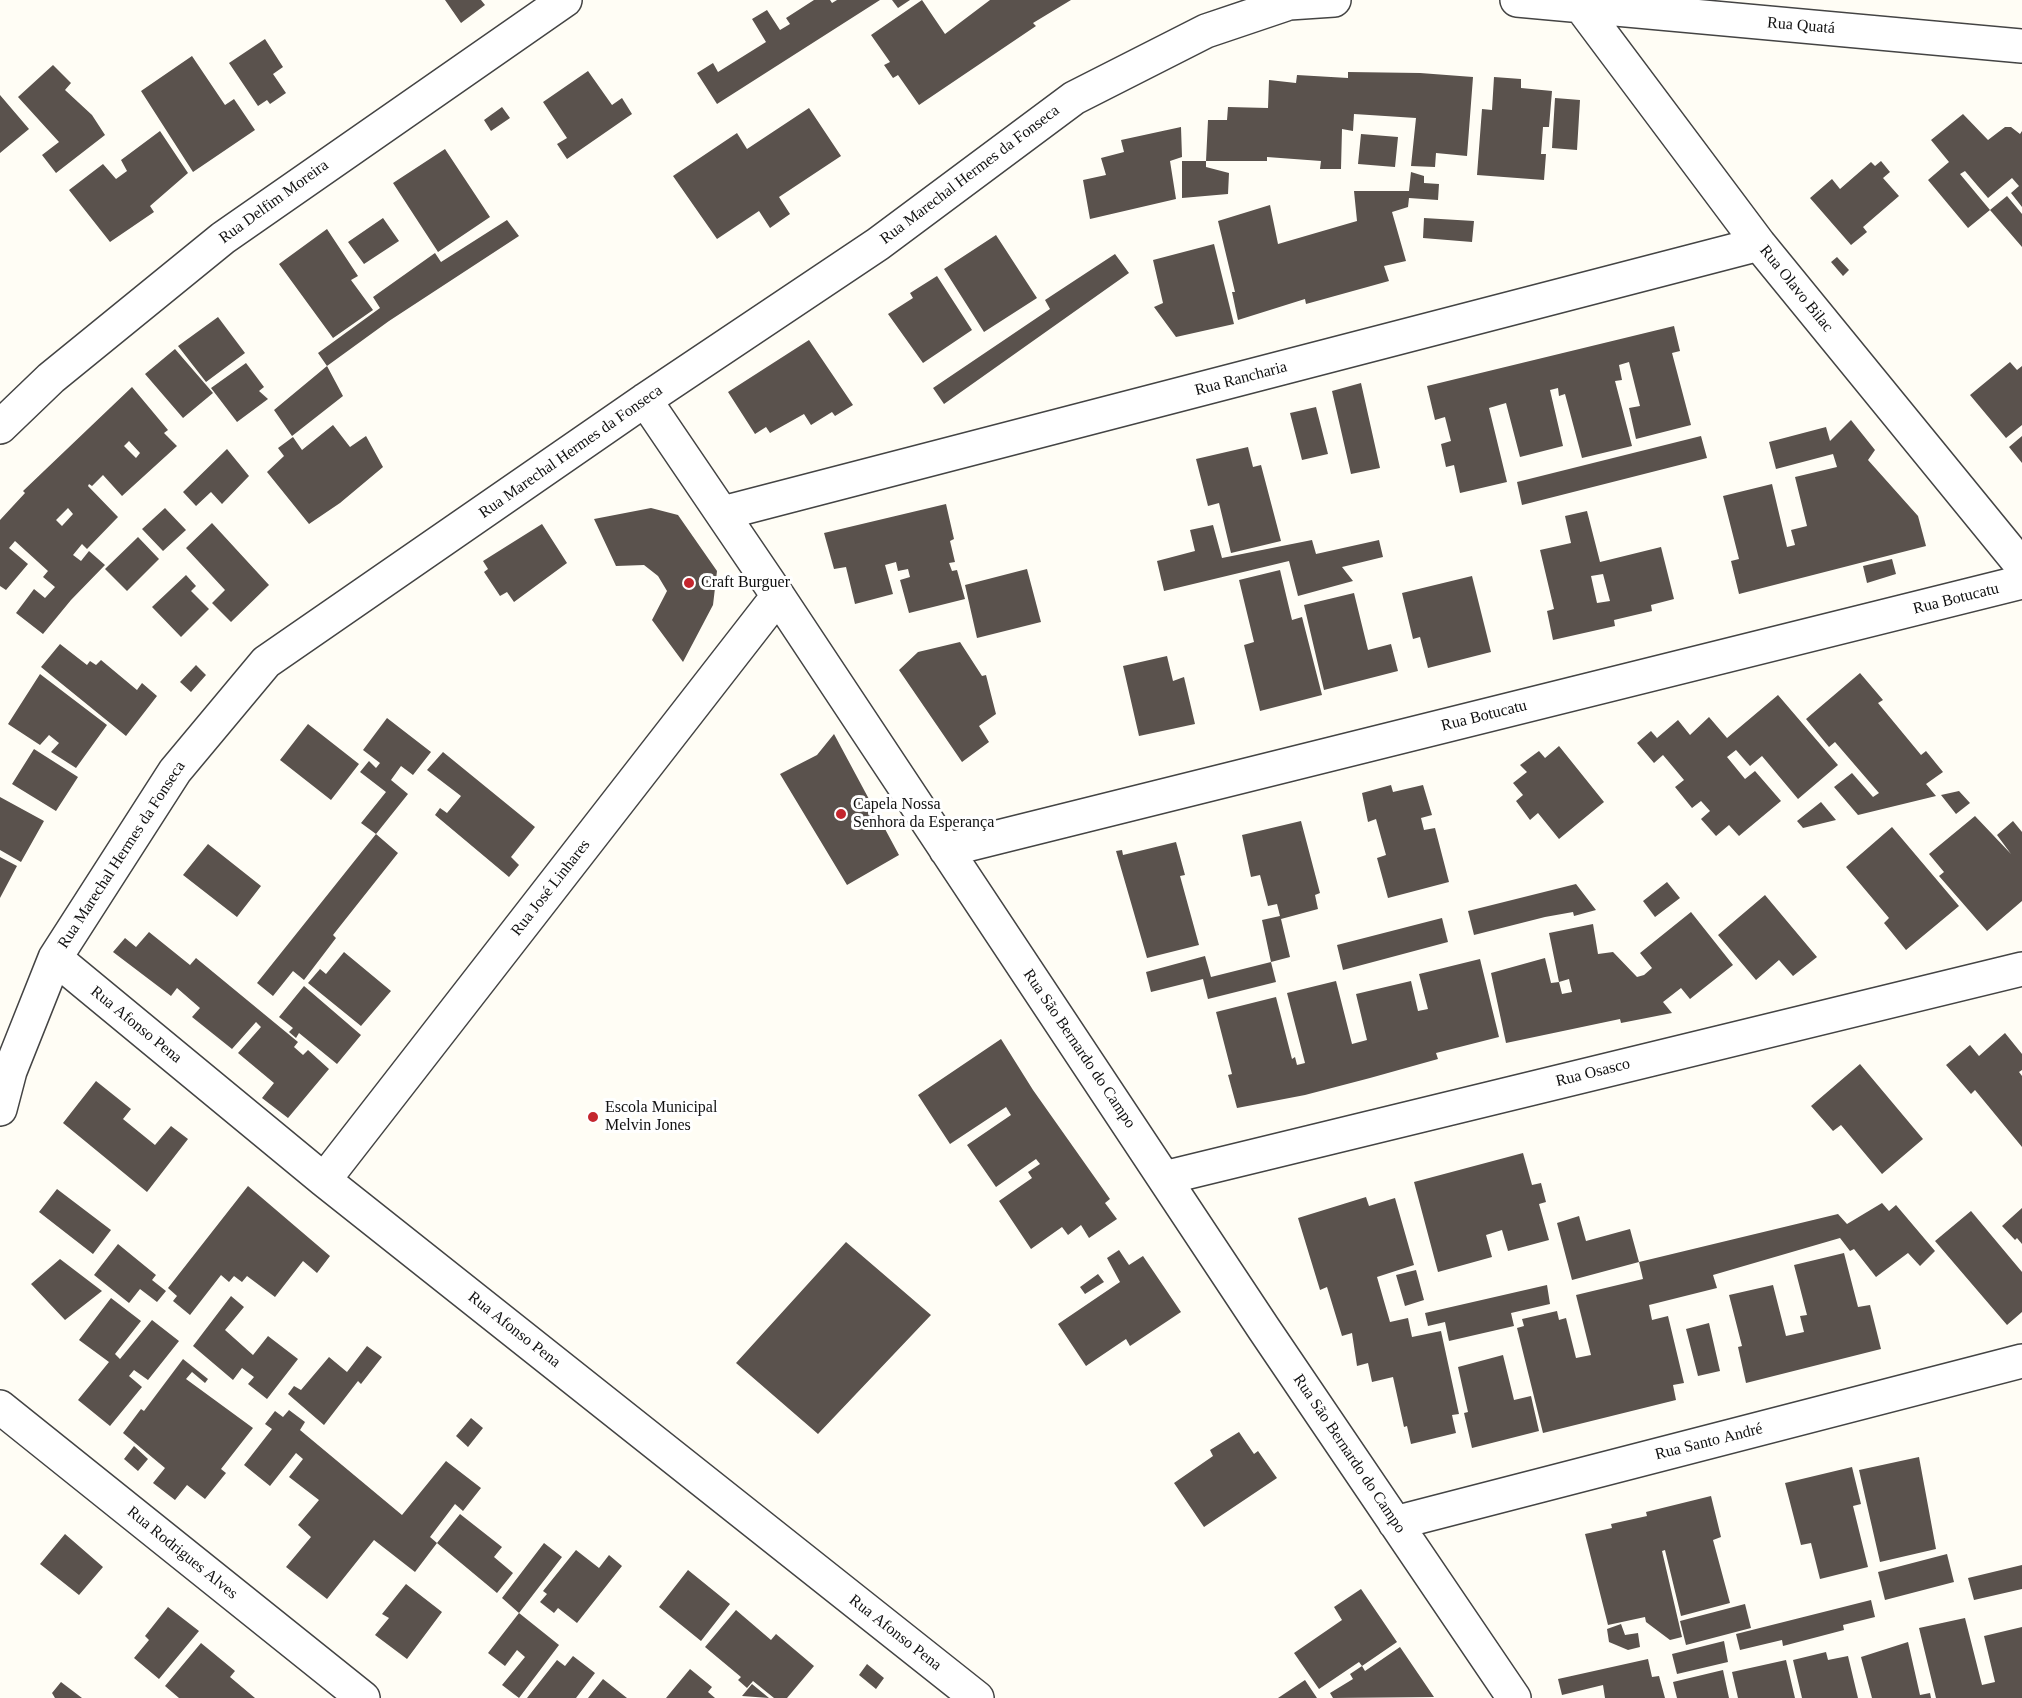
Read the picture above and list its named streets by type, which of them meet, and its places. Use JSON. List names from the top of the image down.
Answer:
{
  "streets": {
    "street": [
      "Rua Quatá",
      "Rua Marechal Hermes da Fonseca",
      "Rua Delfim Moreira",
      "Rua Olavo Bilac",
      "Rua Rancharia",
      "Rua Botucatu",
      "Rua José Linhares",
      "Rua Afonso Pena",
      "Rua São Bernardo do Campo",
      "Rua Osasco",
      "Rua Santo André",
      "Rua Rodrigues Alves"
    ]
  },
  "crossings": [
    ["Rua Quatá", "Rua Olavo Bilac"],
    ["Rua Marechal Hermes da Fonseca", "Rua Afonso Pena"],
    ["Rua Marechal Hermes da Fonseca", "Rua São Bernardo do Campo"],
    ["Rua Olavo Bilac", "Rua Rancharia"],
    ["Rua Rancharia", "Rua São Bernardo do Campo"],
    ["Rua Botucatu", "Rua São Bernardo do Campo"],
    ["Rua José Linhares", "Rua Afonso Pena"],
    ["Rua José Linhares", "Rua São Bernardo do Campo"],
    ["Rua São Bernardo do Campo", "Rua Osasco"],
    ["Rua São Bernardo do Campo", "Rua Santo André"]
  ],
  "places": ["Craft Burguer", "Capela Nossa Senhora da Esperança", "Escola Municipal Melvin Jones"]
}
